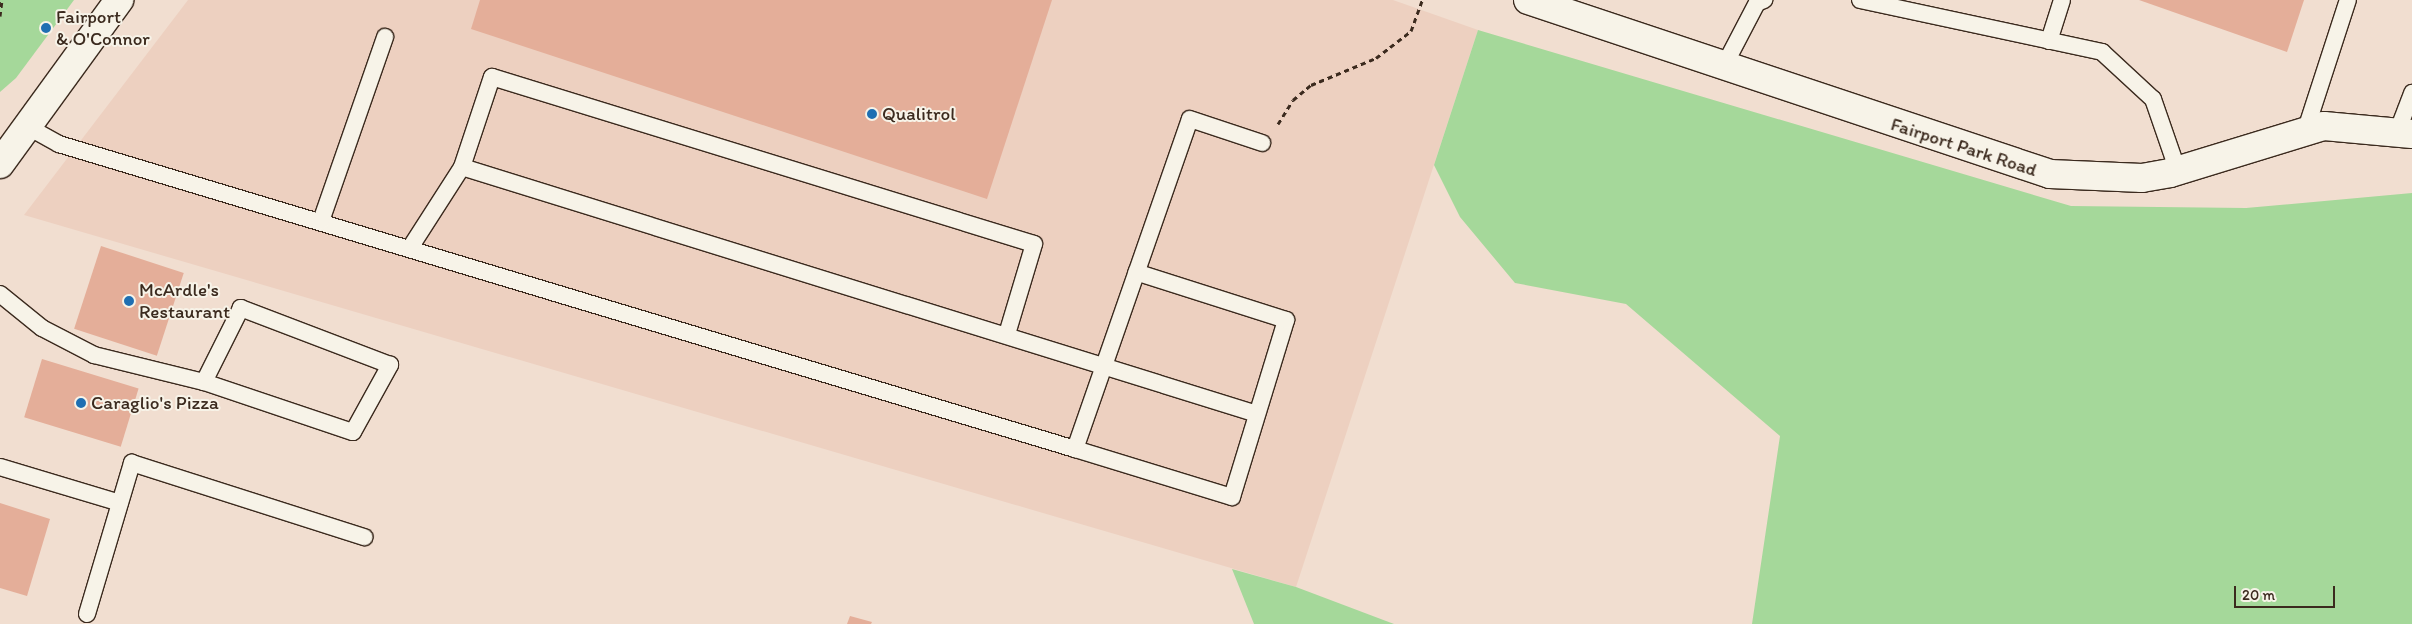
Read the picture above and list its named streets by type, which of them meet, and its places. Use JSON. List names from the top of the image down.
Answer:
{
  "streets": {
    "street": ["Fairport Park Road"]
  },
  "places": [
    "Fairport & O'Connor",
    "Qualitrol",
    "McArdle's Restaurant",
    "Caraglio's Pizza"
  ],
  "scale_bar": "20 m"
}
